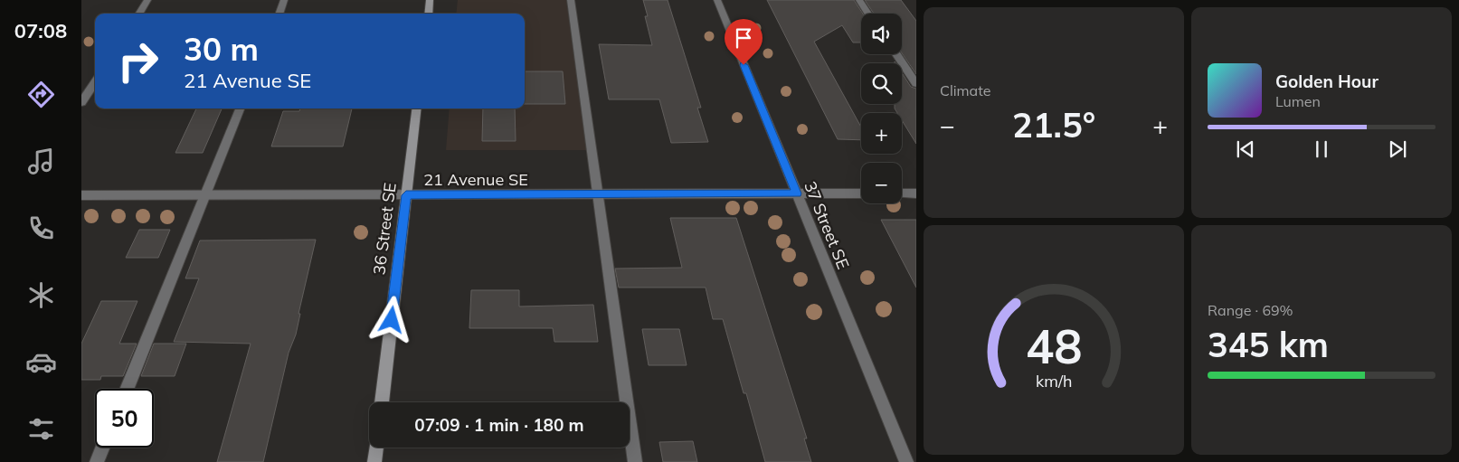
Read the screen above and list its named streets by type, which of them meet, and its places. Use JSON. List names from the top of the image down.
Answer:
{
  "streets": {
    "main road": ["36 Street SE"],
    "street": ["21 Avenue SE", "37 Street SE"]
  },
  "crossings": [
    ["21 Avenue SE", "37 Street SE"],
    ["21 Avenue SE", "36 Street SE"]
  ],
  "page": {
    "tabs": "07:08",
    "tile": [
      "Climate",
      ["Range · 69%", "345 km"]
    ],
    "map_buttons": ["+", "−"],
    "turn": ["30 m", "21 Avenue SE"],
    "song": ["Golden Hour", "Lumen"],
    "heat": ["−", "21.5°", "+"],
    "limit": "50",
    "trip": "07:09 · 1 min · 180 m",
    "gauge": ["48", "km/h"]
  }
}
